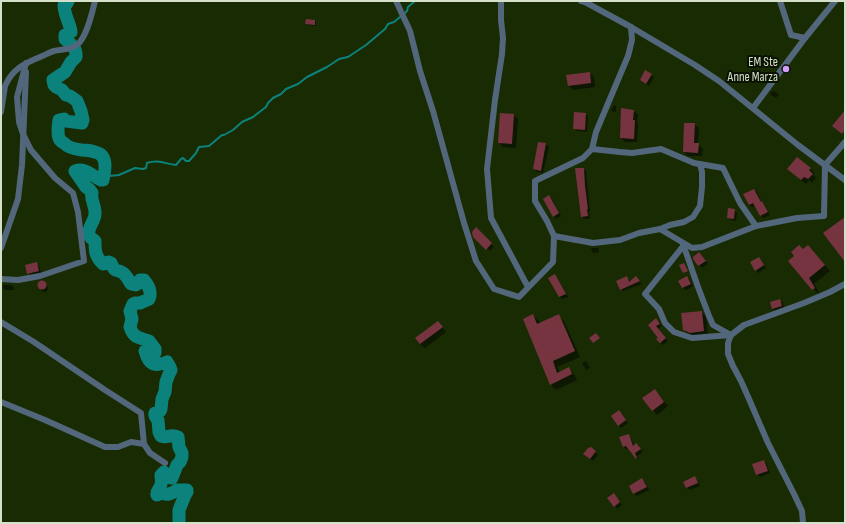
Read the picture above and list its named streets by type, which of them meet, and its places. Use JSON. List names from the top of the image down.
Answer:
{
  "places": ["EM Ste Anne Marza"]
}
